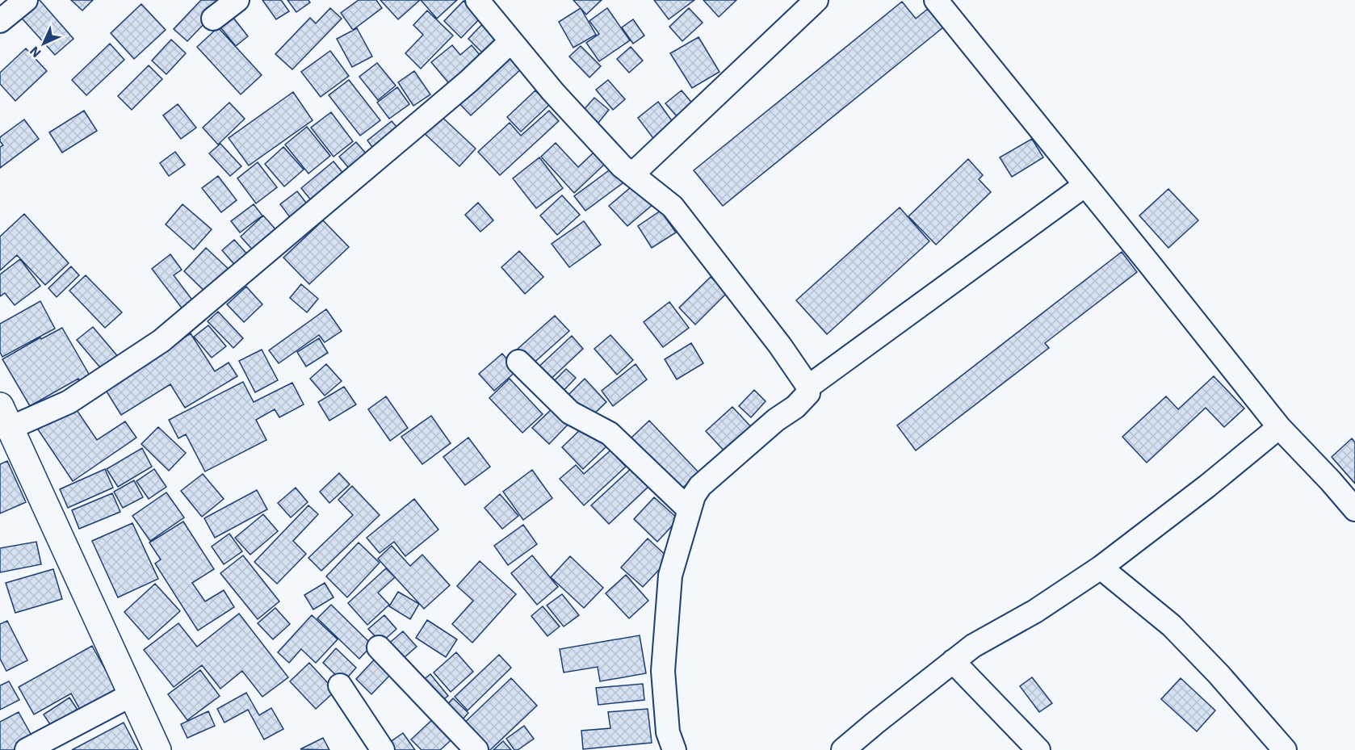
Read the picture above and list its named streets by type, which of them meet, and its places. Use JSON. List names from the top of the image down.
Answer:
{
  "north": "bottom left"
}
